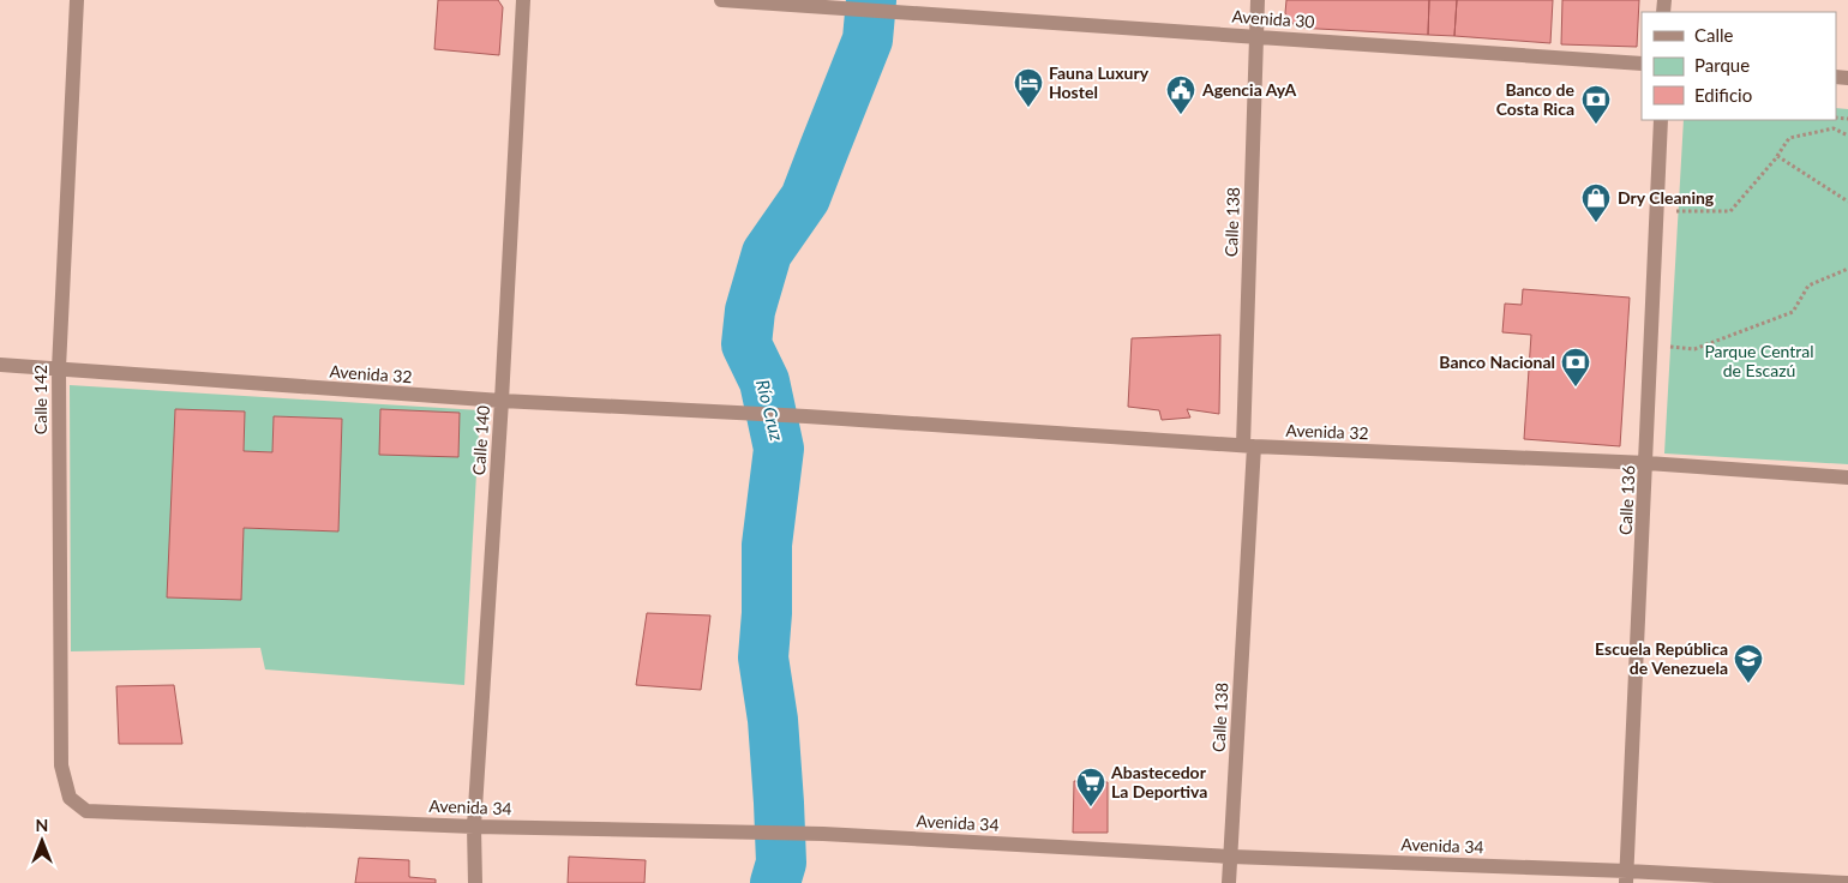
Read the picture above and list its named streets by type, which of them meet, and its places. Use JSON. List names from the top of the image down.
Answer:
{
  "streets": {
    "street": [
      "Avenida 30",
      "Calle 138",
      "Avenida 32",
      "Calle 142",
      "Calle 140",
      "Calle 136",
      "Avenida 34"
    ]
  },
  "crossings": [
    ["Avenida 30", "Calle 138"],
    ["Calle 138", "Avenida 32"],
    ["Calle 138", "Avenida 34"],
    ["Avenida 32", "Calle 142"],
    ["Avenida 32", "Calle 140"],
    ["Avenida 32", "Calle 136"],
    ["Calle 142", "Avenida 34"],
    ["Calle 140", "Avenida 34"],
    ["Calle 136", "Avenida 34"]
  ],
  "water": ["Río Cruz"],
  "parks": ["Parque Central de Escazú"],
  "places": {
    "hotel": ["Fauna Luxury Hostel"],
    "public building": ["Agencia AyA"],
    "bank": ["Banco de Costa Rica", "Banco Nacional"],
    "shop": ["Dry Cleaning"],
    "school or university": ["Escuela República de Venezuela"],
    "supermarket": ["Abastecedor La Deportiva"]
  },
  "legend": ["Calle", "Parque", "Edificio"],
  "north": "top"
}
